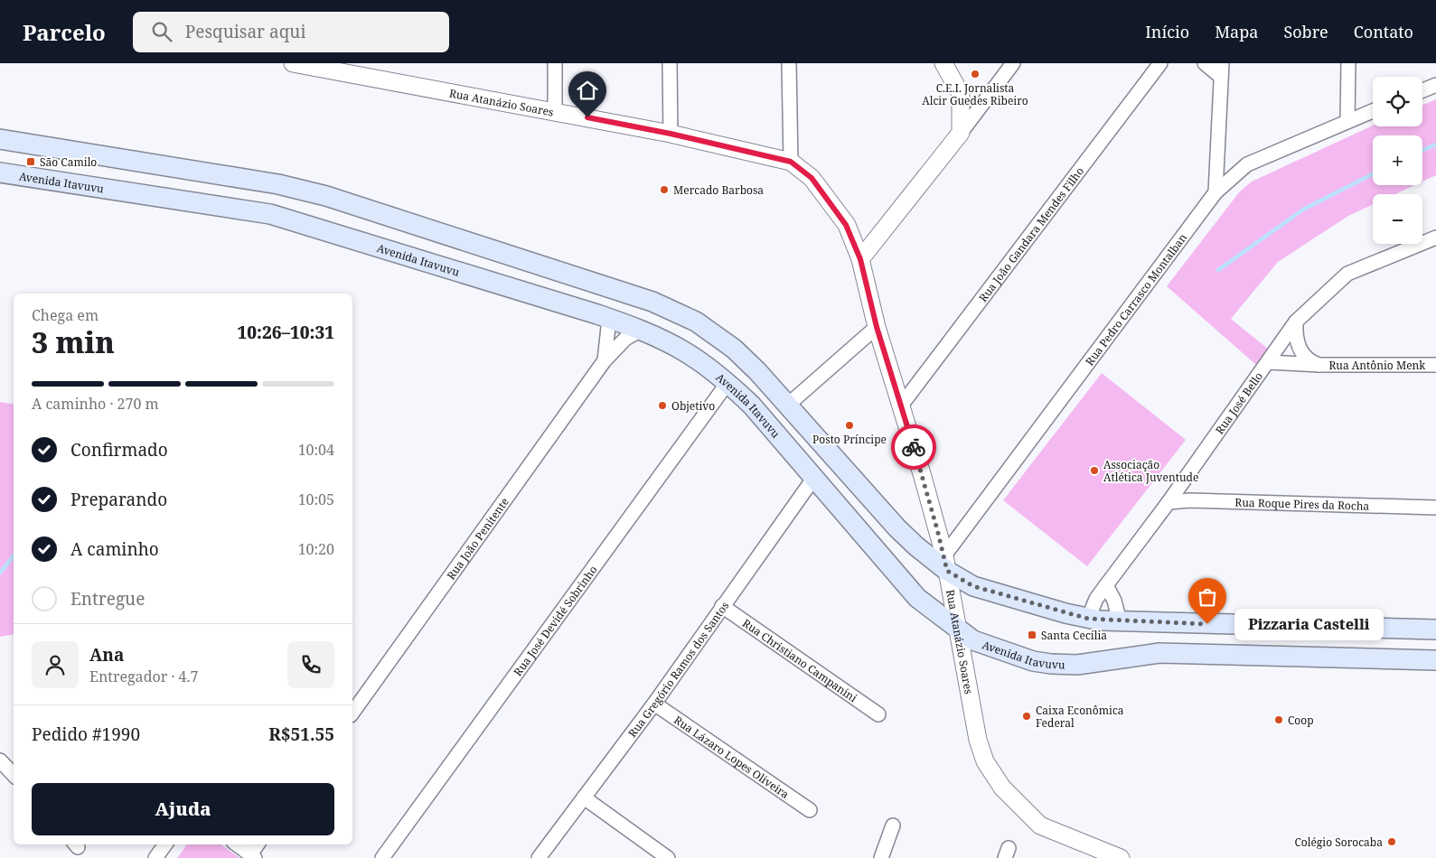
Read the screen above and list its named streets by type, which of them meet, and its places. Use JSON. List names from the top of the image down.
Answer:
{
  "streets": {
    "main road": ["Avenida Itavuvu"],
    "street": [
      "Rua Atanázio Soares",
      "Rua João Gandara Mendes Filho",
      "Rua Pedro Carrasco Montalban",
      "Rua Antônio Menk",
      "Rua José Bello",
      "Rua Roque Pires da Rocha",
      "Rua João Penitente",
      "Rua José Devidé Sobrinho",
      "Rua Christiano Campanini",
      "Rua Gregório Ramos dos Santos",
      "Rua Lázaro Lopes Oliveira"
    ]
  },
  "crossings": [
    ["Rua Atanázio Soares", "Avenida Itavuvu"],
    ["Rua Atanázio Soares", "Rua João Gandara Mendes Filho"],
    ["Rua Atanázio Soares", "Rua Pedro Carrasco Montalban"],
    ["Avenida Itavuvu", "Rua João Penitente"],
    ["Avenida Itavuvu", "Rua José Devidé Sobrinho"],
    ["Avenida Itavuvu", "Rua Gregório Ramos dos Santos"],
    ["Rua Antônio Menk", "Rua José Bello"],
    ["Rua José Bello", "Rua Roque Pires da Rocha"],
    ["Rua Christiano Campanini", "Rua Gregório Ramos dos Santos"],
    ["Rua Gregório Ramos dos Santos", "Rua Lázaro Lopes Oliveira"]
  ],
  "places": {
    "other": [
      "C.E.I. Jornalista Alcir Guedes Ribeiro",
      "Mercado Barbosa",
      "Objetivo",
      "Posto Príncipe",
      "Associação Atlética Juventude",
      "Pizzaria Castelli",
      "Caixa Econômica Federal",
      "Coop",
      "Colégio Sorocaba"
    ],
    "transit": ["São Camilo", "Santa Cecília"]
  },
  "page": {
    "header": "Parcelo",
    "search": "Pesquisar aqui",
    "nav": [
      "Início",
      "Mapa",
      "Sobre",
      "Contato"
    ],
    "map_buttons": ["+", "−"],
    "heading": ["3 min", "Chega em", "10:26–10:31"],
    "panel": [
      "Ana",
      "Entregador · 4.7",
      "Pedido #1990",
      "R$51.55"
    ],
    "bar": "A caminho · 270 m",
    "list": [
      ["Confirmado", "10:04"],
      ["Preparando", "10:05"],
      ["A caminho", "10:20"],
      "Entregue"
    ],
    "bubble": "Pizzaria Castelli",
    "buttons": "Ajuda"
  }
}
